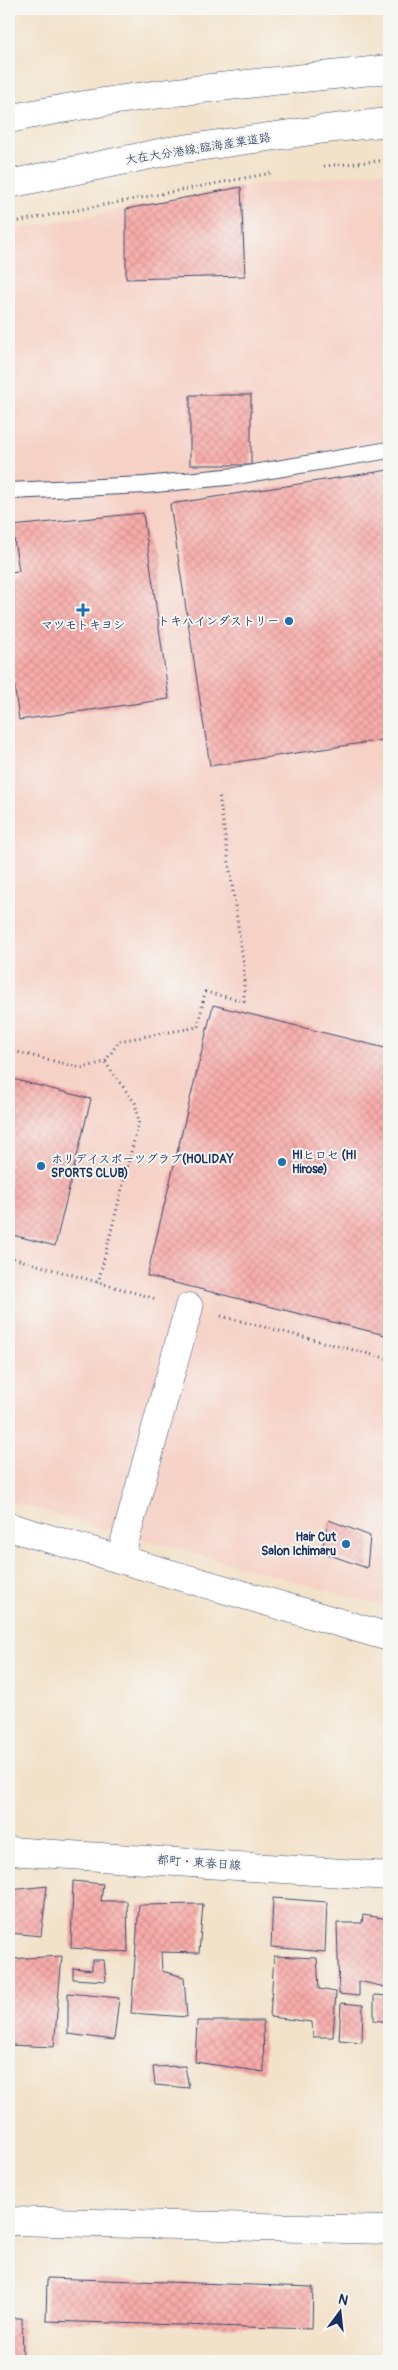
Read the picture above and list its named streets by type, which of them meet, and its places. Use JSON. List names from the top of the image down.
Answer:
{
  "streets": {
    "street": ["大在大分港線;臨海産業道路", "都町・東春日線"]
  },
  "places": {
    "health": ["マツモトキヨシ"],
    "other": [
      "トキハインダストリー",
      "HIヒロセ (HI Hirose)",
      "ホリデイスポーツグラブ(HOLIDAY SPORTS CLUB)",
      "Hair Cut Salon Ichimaru"
    ]
  },
  "north": "top"
}
